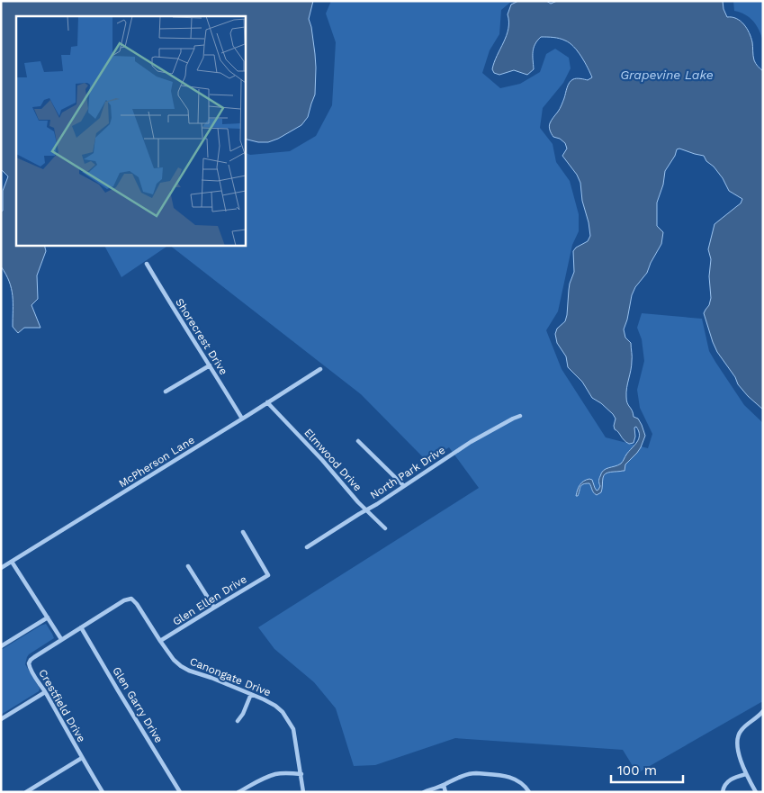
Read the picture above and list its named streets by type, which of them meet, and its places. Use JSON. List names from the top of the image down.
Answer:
{
  "streets": {
    "street": [
      "Shorecrest Drive",
      "Elmwood Drive",
      "McPherson Lane",
      "North Park Drive",
      "Glen Ellen Drive",
      "Canongate Drive",
      "Glen Garry Drive",
      "Crestfield Drive"
    ]
  },
  "crossings": [
    ["Shorecrest Drive", "McPherson Lane"],
    ["Elmwood Drive", "McPherson Lane"],
    ["Elmwood Drive", "North Park Drive"],
    ["Glen Ellen Drive", "Canongate Drive"],
    ["Canongate Drive", "Glen Garry Drive"],
    ["Canongate Drive", "Crestfield Drive"]
  ],
  "water": ["Grapevine Lake"],
  "scale_bar": "100 m"
}
